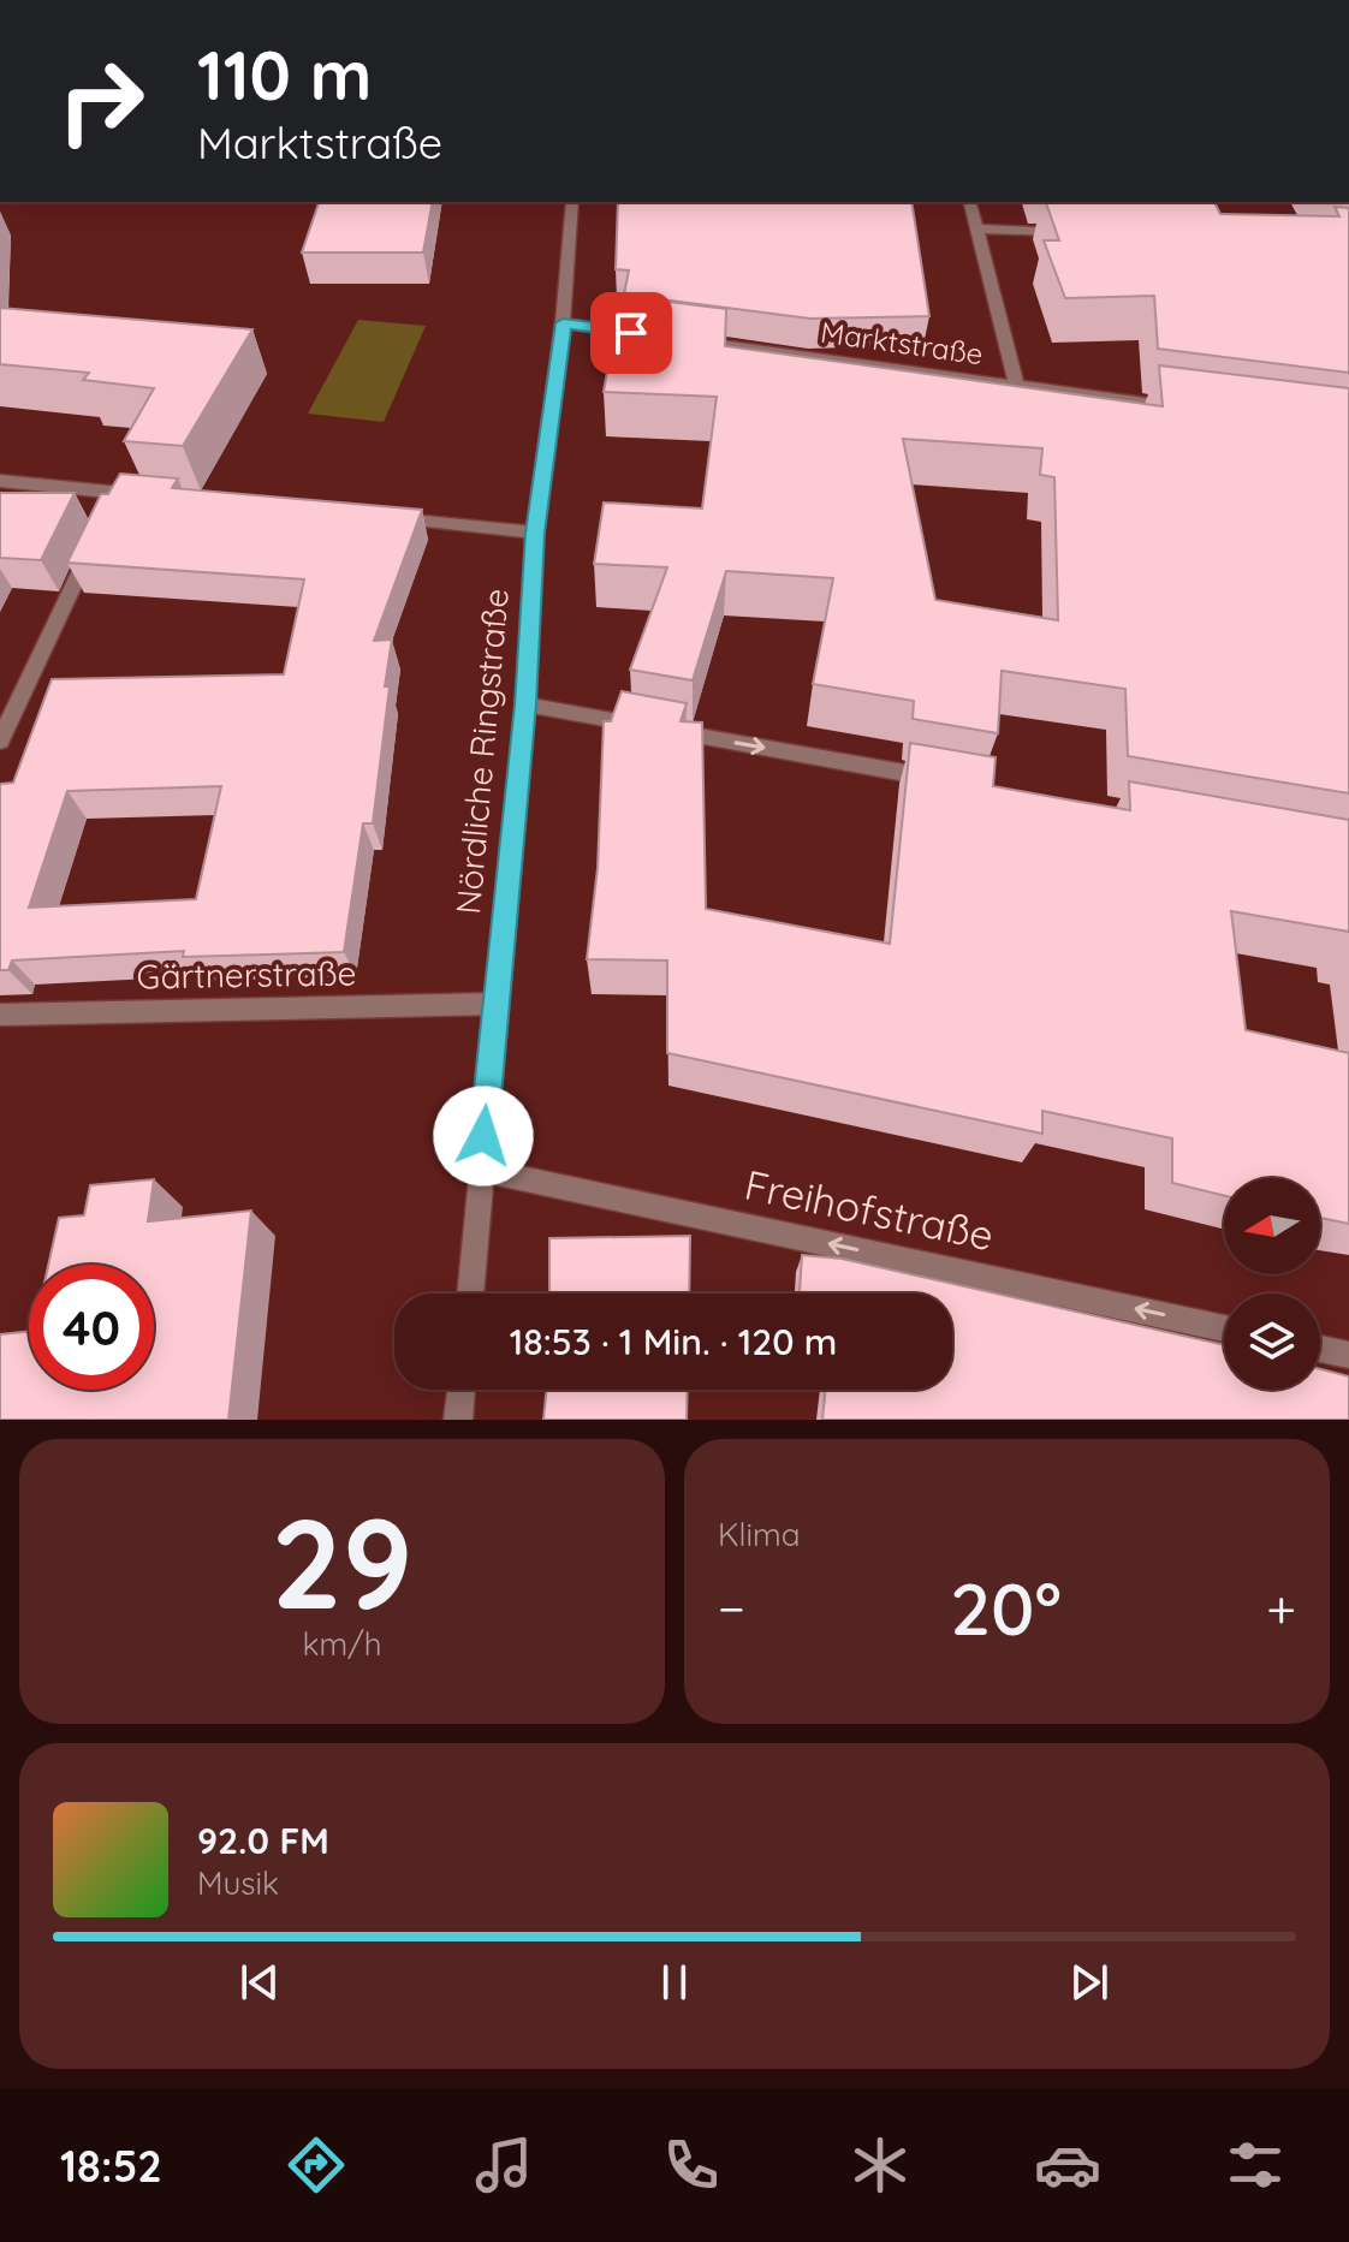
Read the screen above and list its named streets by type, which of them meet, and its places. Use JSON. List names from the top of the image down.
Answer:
{
  "streets": {
    "street": [
      "Marktstraße",
      "Nördliche Ringstraße",
      "Gärtnerstraße",
      "Freihofstraße"
    ]
  },
  "crossings": [
    ["Nördliche Ringstraße", "Gärtnerstraße"],
    ["Nördliche Ringstraße", "Freihofstraße"]
  ],
  "one_way": ["Freihofstraße"],
  "north": "left",
  "page": {
    "turn": ["110 m", "Marktstraße"],
    "limit": "40",
    "trip": "18:53 · 1 Min. · 120 m",
    "tile": [
      ["29", "km/h"],
      "Klima"
    ],
    "heat": ["−", "20°", "+"],
    "song": ["92.0 FM", "Musik"],
    "tabs": "18:52"
  }
}
